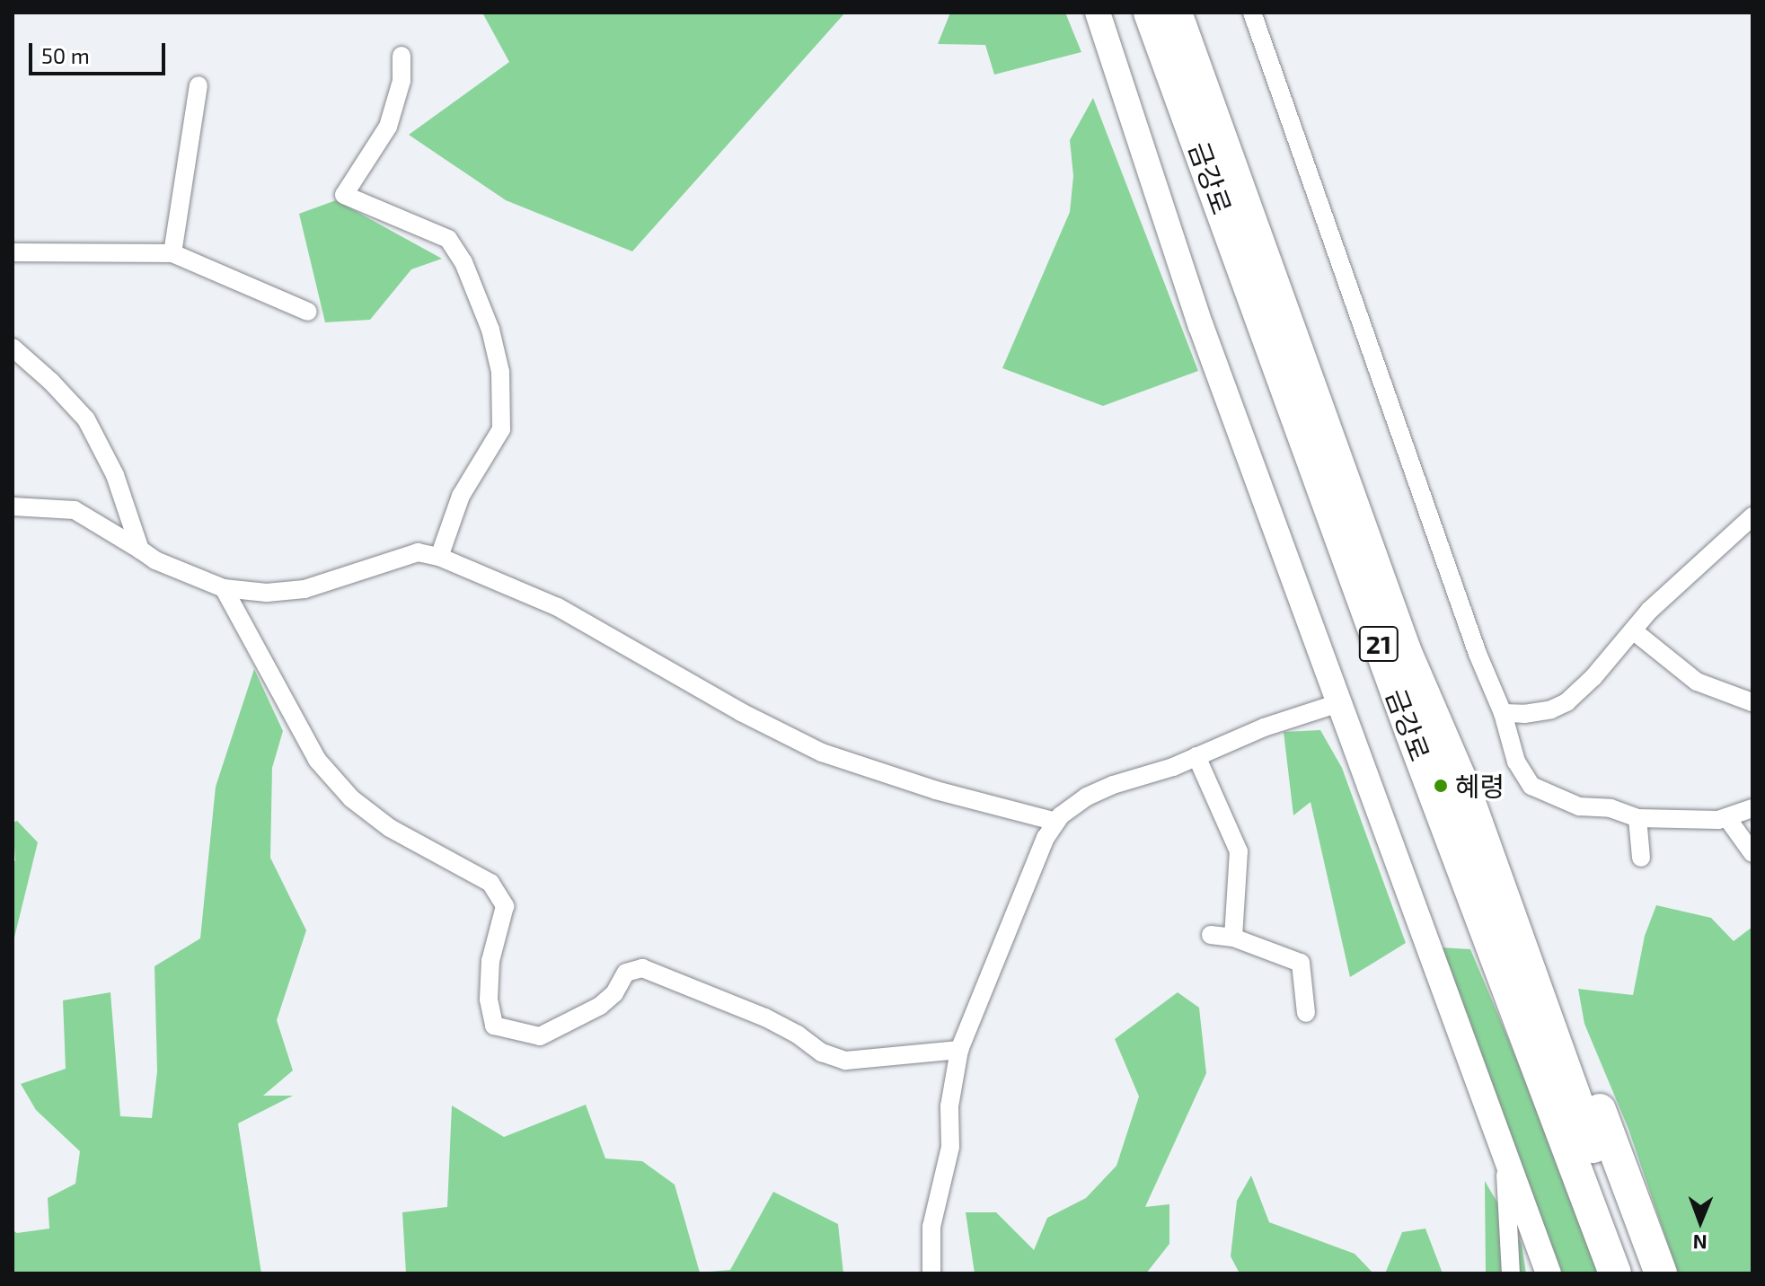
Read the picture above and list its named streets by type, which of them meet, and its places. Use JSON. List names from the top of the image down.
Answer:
{
  "streets": {
    "highway": ["금강로", "21"]
  },
  "places": ["혜령"],
  "scale_bar": "50 m",
  "north": "bottom"
}
